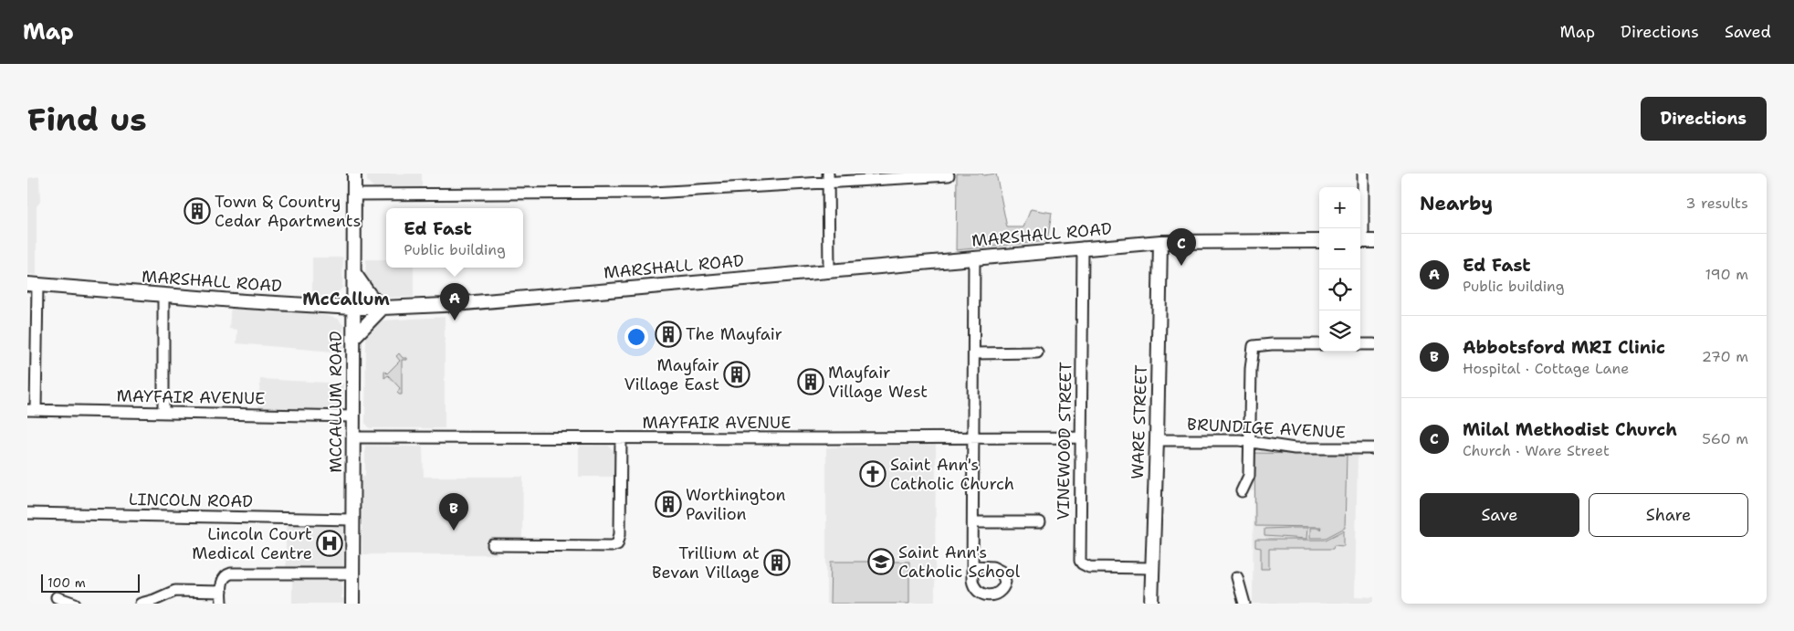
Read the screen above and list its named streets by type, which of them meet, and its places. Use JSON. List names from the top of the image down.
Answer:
{
  "streets": {
    "main road": ["MARSHALL ROAD", "MCCALLUM ROAD", "WARE STREET"],
    "street": [
      "MAYFAIR AVENUE",
      "BRUNDIGE AVENUE",
      "VINEWOOD STREET",
      "LINCOLN ROAD"
    ]
  },
  "crossings": [
    ["MARSHALL ROAD", "MCCALLUM ROAD"],
    ["MARSHALL ROAD", "WARE STREET"],
    ["MARSHALL ROAD", "VINEWOOD STREET"],
    ["MAYFAIR AVENUE", "MCCALLUM ROAD"],
    ["MAYFAIR AVENUE", "VINEWOOD STREET"],
    ["MCCALLUM ROAD", "LINCOLN ROAD"],
    ["WARE STREET", "BRUNDIGE AVENUE"],
    ["WARE STREET", "VINEWOOD STREET"]
  ],
  "districts": ["McCallum"],
  "places": {
    "building": [
      "Town & Country Cedar Apartments",
      "The Mayfair",
      "Mayfair Village East",
      "Mayfair Village West",
      "Worthington Pavilion",
      "Trillium at Bevan Village"
    ],
    "church": ["Saint Ann's Catholic Church"],
    "hospital": ["Lincoln Court Medical Centre"],
    "school or university": ["Saint Ann's Catholic School"]
  },
  "scale_bar": "100 m",
  "page": {
    "header": "Map",
    "nav": ["Map", "Directions", "Saved"],
    "buttons": [
      "Directions",
      ["Save", "Share"]
    ],
    "title": "Find us",
    "heading": ["Nearby", "3 results"],
    "map_buttons": ["+", "−"],
    "popup": ["Ed Fast", "Public building"],
    "pins": ["C", "A", "B"],
    "list": [
      {
        "mark": "A",
        "name": "Ed Fast",
        "note": "Public building",
        "value": "190 m"
      },
      {
        "mark": "B",
        "name": "Abbotsford MRI Clinic",
        "note": "Hospital · Cottage Lane",
        "value": "270 m"
      },
      {
        "mark": "C",
        "name": "Milal Methodist Church",
        "note": "Church · Ware Street",
        "value": "560 m"
      }
    ],
    "scale": "100 m"
  }
}
